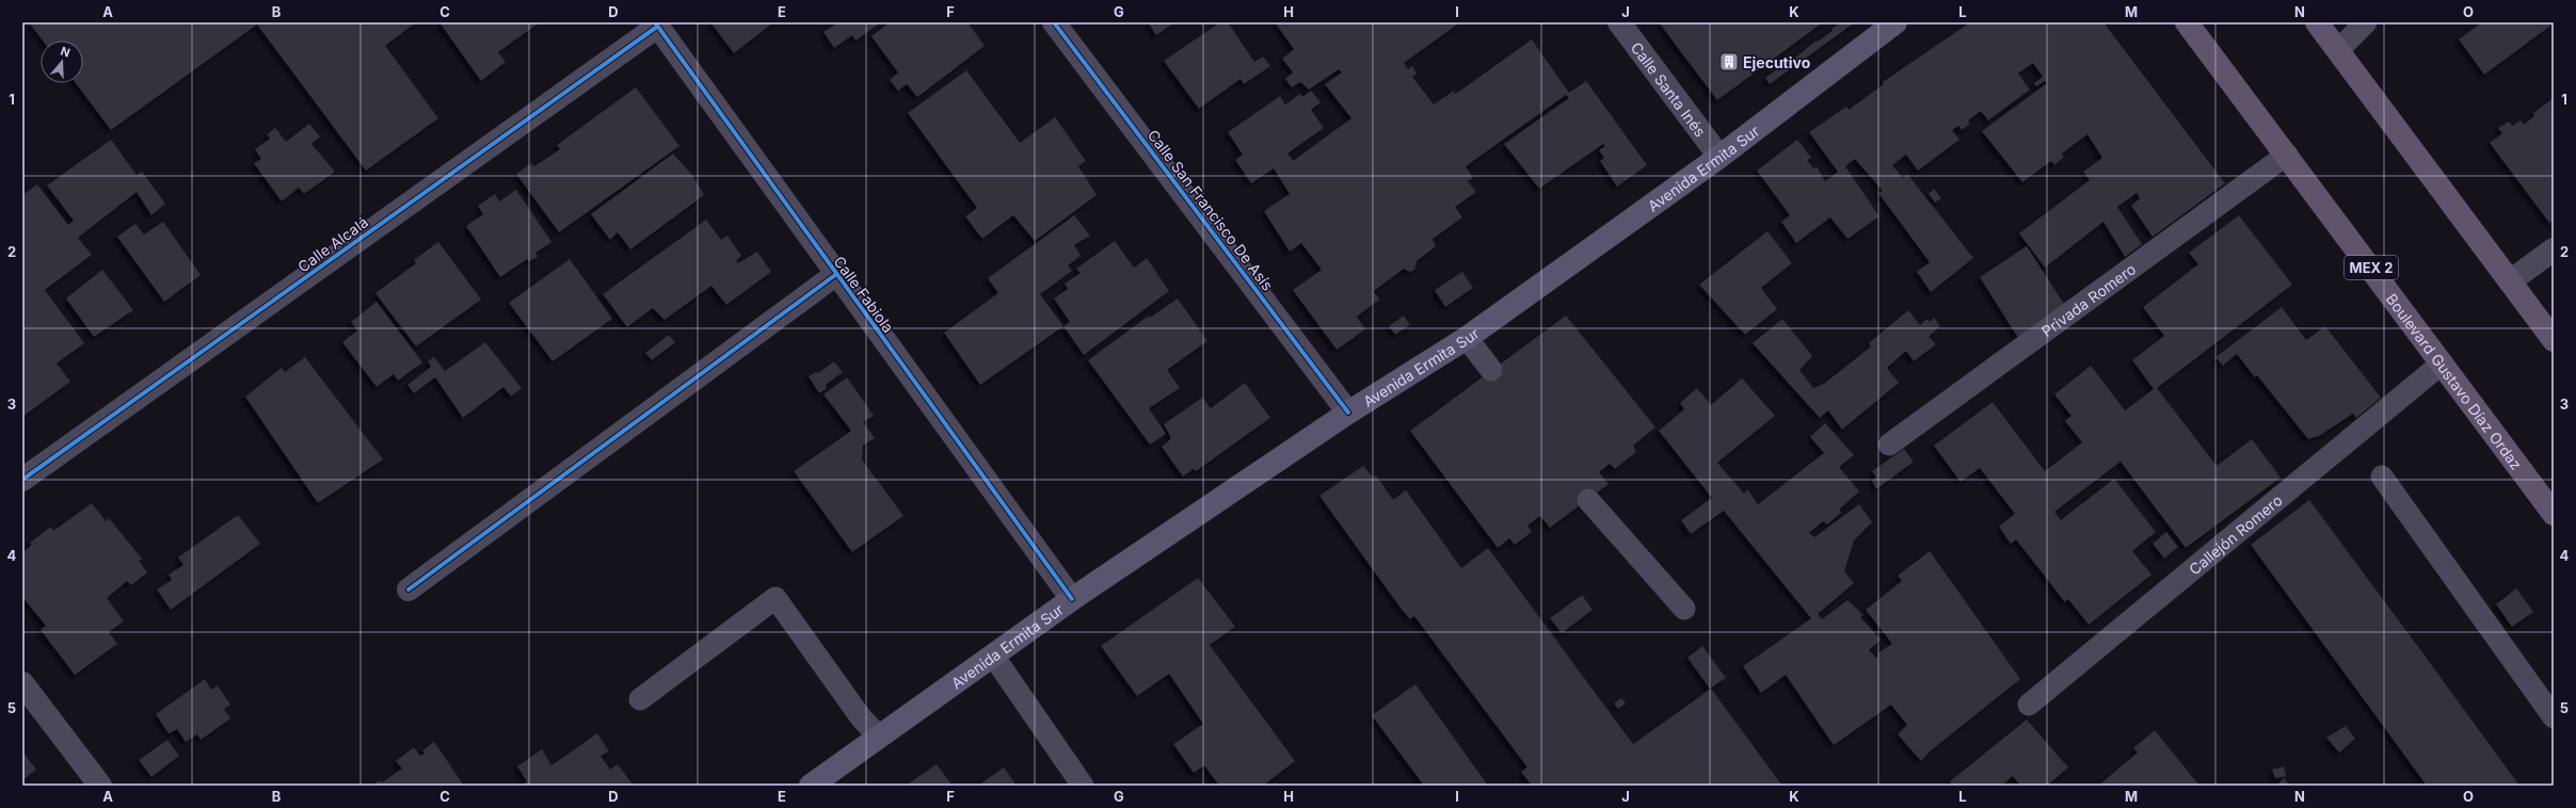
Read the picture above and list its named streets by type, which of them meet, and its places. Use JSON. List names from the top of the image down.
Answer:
{
  "streets": {
    "main road": ["Avenida Ermita Sur", "MEX 2", "Boulevard Gustavo Díaz Ordaz"],
    "street": [
      "Calle Santa Inés",
      "Calle San Francisco De Asís",
      "Calle Alcalá",
      "Calle Fabiola"
    ],
    "lane": ["Privada Romero", "Callejón Romero"]
  },
  "crossings": [
    ["Calle Santa Inés", "Avenida Ermita Sur"],
    ["Avenida Ermita Sur", "Calle San Francisco De Asís"],
    ["Avenida Ermita Sur", "Calle Fabiola"],
    ["Calle Alcalá", "Calle Fabiola"],
    ["Privada Romero", "Boulevard Gustavo Díaz Ordaz"],
    ["Boulevard Gustavo Díaz Ordaz", "Callejón Romero"]
  ],
  "places": {
    "building": ["Ejecutivo"]
  },
  "north": "top",
  "grid": {
    "columns": [
      "A",
      "B",
      "C",
      "D",
      "E",
      "F",
      "G",
      "H",
      "I",
      "J",
      "K",
      "L",
      "M",
      "N",
      "O"
    ],
    "rows": [
      "1",
      "2",
      "3",
      "4",
      "5"
    ]
  }
}
